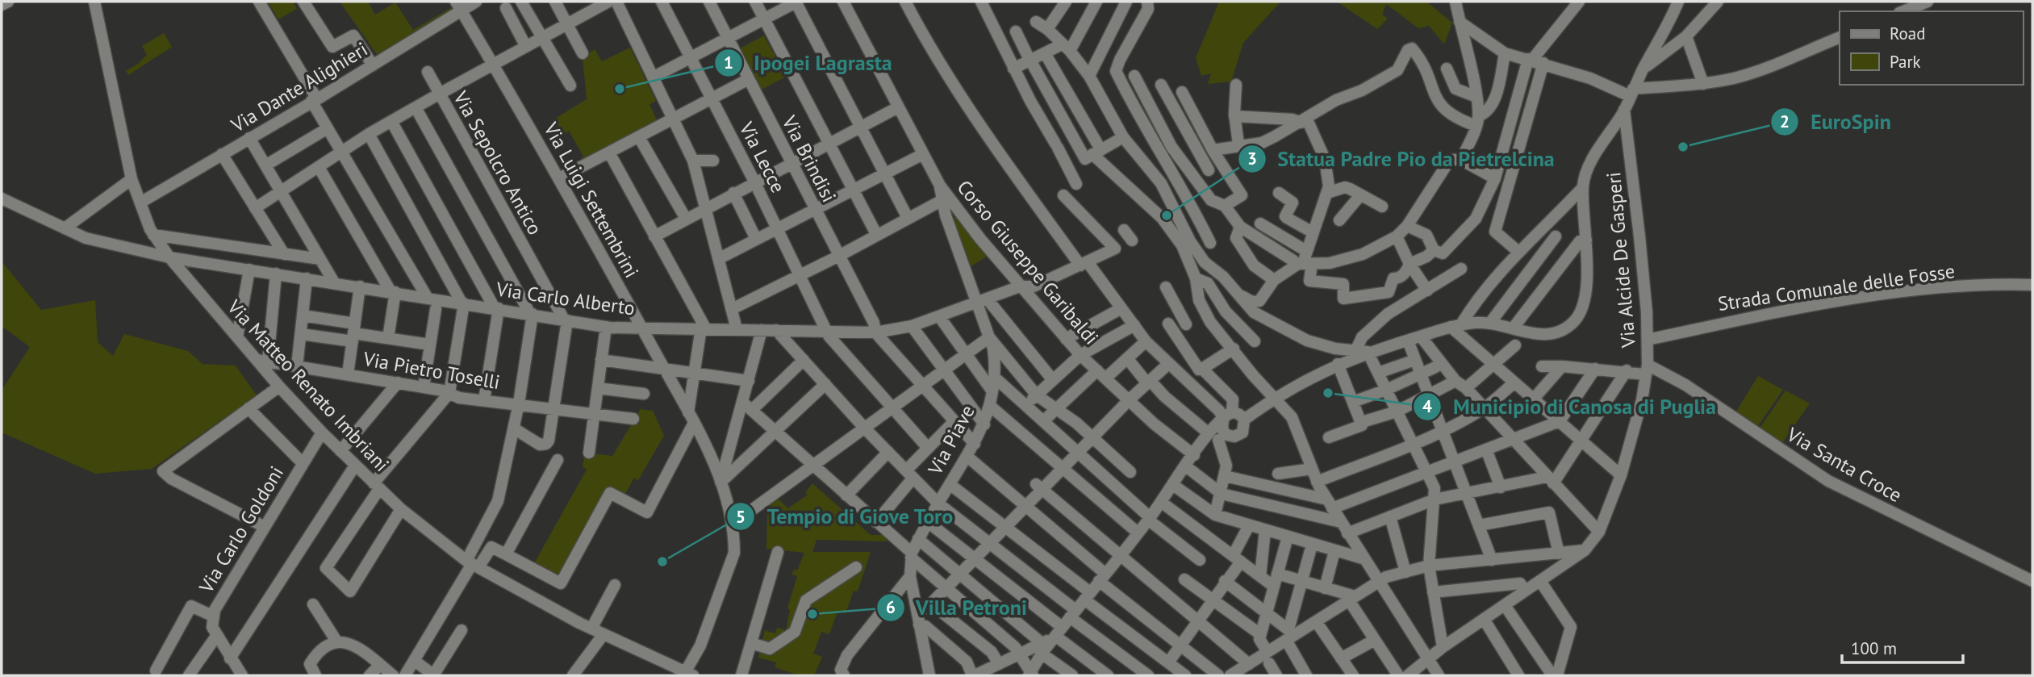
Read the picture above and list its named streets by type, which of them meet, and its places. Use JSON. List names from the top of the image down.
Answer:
{
  "streets": {
    "street": [
      "Via Dante Alighieri",
      "Via Lecce",
      "Via Brindisi",
      "Via Sepolcro Antico",
      "Via Luigi Settembrini",
      "Via Alcide De Gasperi",
      "Corso Giuseppe Garibaldi",
      "Strada Comunale delle Fosse",
      "Via Carlo Alberto",
      "Via Pietro Toselli",
      "Via Matteo Renato Imbriani",
      "Via Piave",
      "Via Santa Croce",
      "Via Carlo Goldoni"
    ]
  },
  "crossings": [
    ["Via Dante Alighieri", "Via Luigi Settembrini"],
    ["Via Dante Alighieri", "Via Matteo Renato Imbriani"],
    ["Via Lecce", "Via Carlo Alberto"],
    ["Via Brindisi", "Via Carlo Alberto"],
    ["Via Brindisi", "Via Piave"],
    ["Via Sepolcro Antico", "Via Carlo Alberto"],
    ["Via Luigi Settembrini", "Via Carlo Alberto"],
    ["Via Luigi Settembrini", "Via Matteo Renato Imbriani"],
    ["Via Alcide De Gasperi", "Strada Comunale delle Fosse"],
    ["Via Alcide De Gasperi", "Via Santa Croce"],
    ["Corso Giuseppe Garibaldi", "Via Carlo Alberto"],
    ["Corso Giuseppe Garibaldi", "Via Piave"],
    ["Via Carlo Alberto", "Via Matteo Renato Imbriani"],
    ["Via Carlo Alberto", "Via Piave"],
    ["Via Pietro Toselli", "Via Matteo Renato Imbriani"],
    ["Via Matteo Renato Imbriani", "Via Carlo Goldoni"]
  ],
  "places": [
    "Ipogei Lagrasta",
    "EuroSpin",
    "Statua Padre Pio da Pietrelcina",
    "Municipio di Canosa di Puglia",
    "Tempio di Giove Toro",
    "Villa Petroni"
  ],
  "legend": ["Road", "Park"],
  "scale_bar": "100 m"
}
